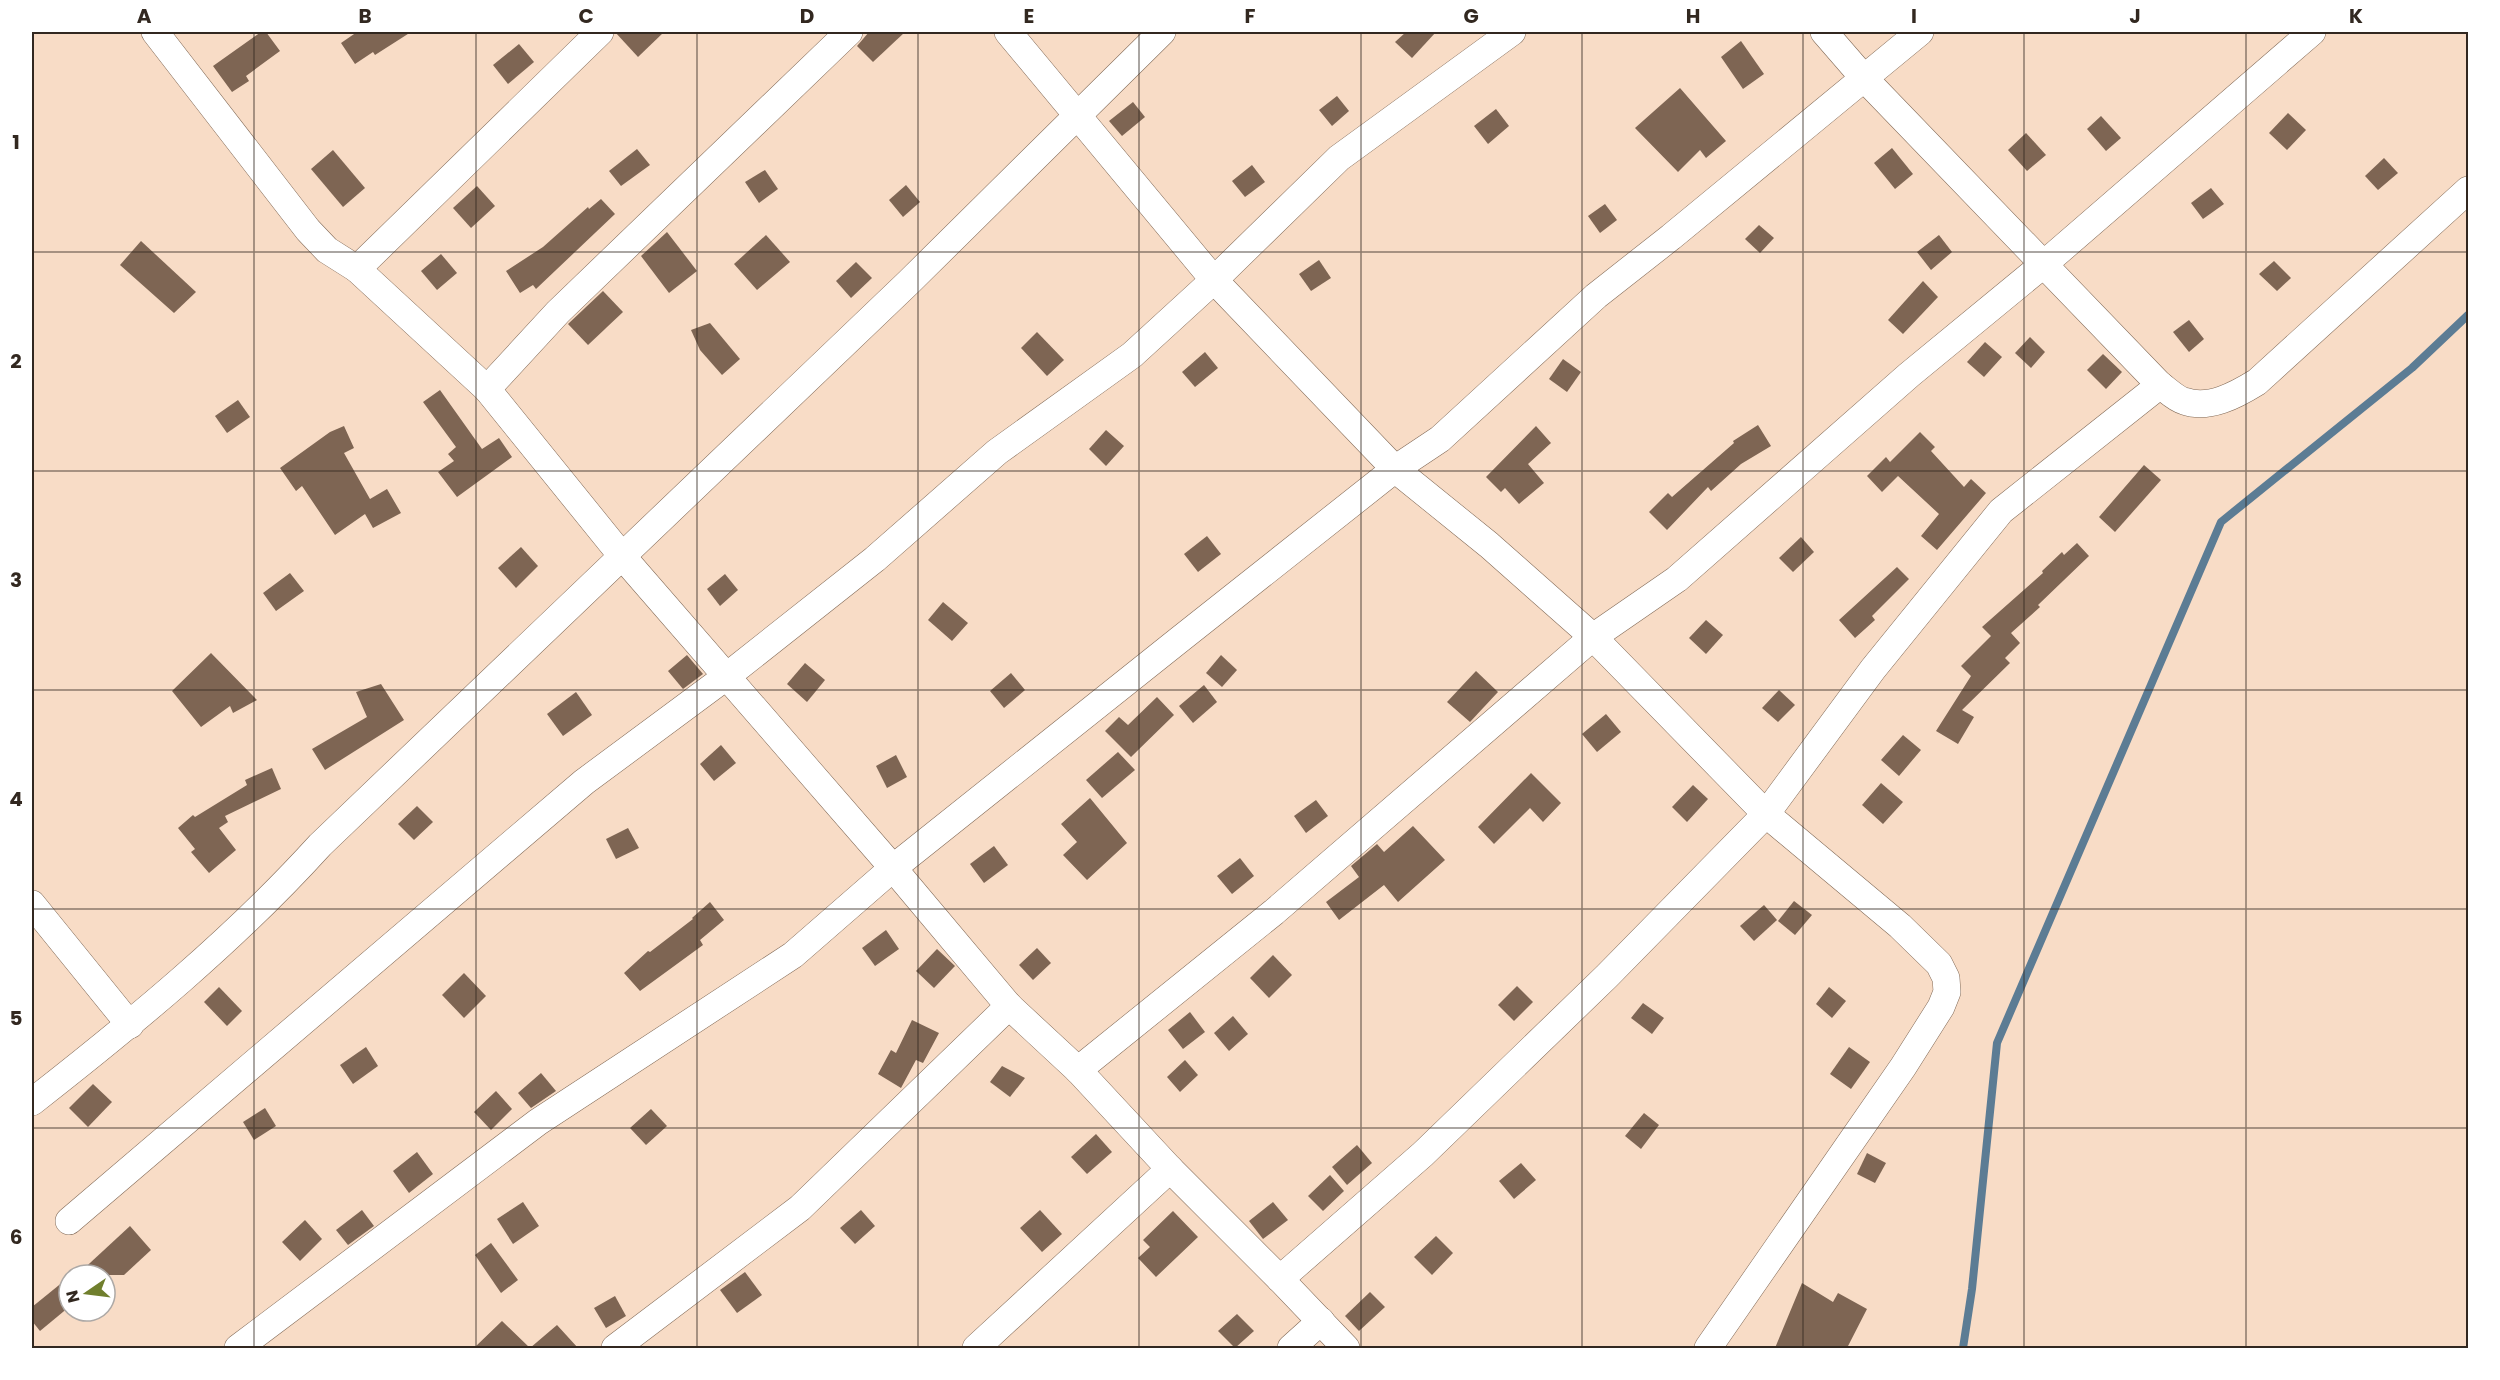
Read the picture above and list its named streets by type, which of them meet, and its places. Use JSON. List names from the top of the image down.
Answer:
{
  "north": "left",
  "grid": {
    "columns": [
      "A",
      "B",
      "C",
      "D",
      "E",
      "F",
      "G",
      "H",
      "I",
      "J",
      "K"
    ],
    "rows": [
      "1",
      "2",
      "3",
      "4",
      "5",
      "6"
    ]
  }
}
